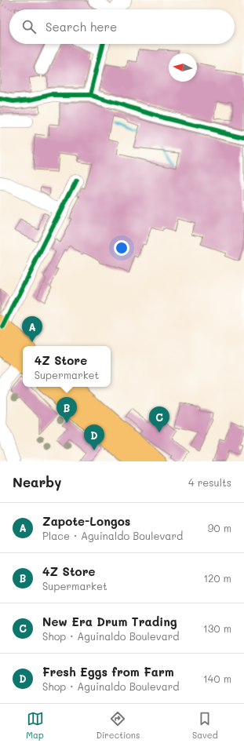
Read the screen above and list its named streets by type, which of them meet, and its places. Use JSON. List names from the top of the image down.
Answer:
{
  "north": "left",
  "page": {
    "search": "Search here",
    "pins": [
      "A",
      "B",
      "C",
      "D"
    ],
    "popup": ["4Z Store", "Supermarket"],
    "heading": ["Nearby", "4 results"],
    "list": [
      {
        "mark": "A",
        "name": "Zapote-Longos",
        "note": "Place · Aguinaldo Boulevard",
        "value": "90 m"
      },
      {
        "mark": "B",
        "name": "4Z Store",
        "note": "Supermarket",
        "value": "120 m"
      },
      {
        "mark": "C",
        "name": "New Era Drum Trading",
        "note": "Shop · Aguinaldo Boulevard",
        "value": "130 m"
      },
      {
        "mark": "D",
        "name": "Fresh Eggs from Farm",
        "note": "Shop · Aguinaldo Boulevard",
        "value": "140 m"
      }
    ],
    "nav": ["Map", "Directions", "Saved"]
  }
}
